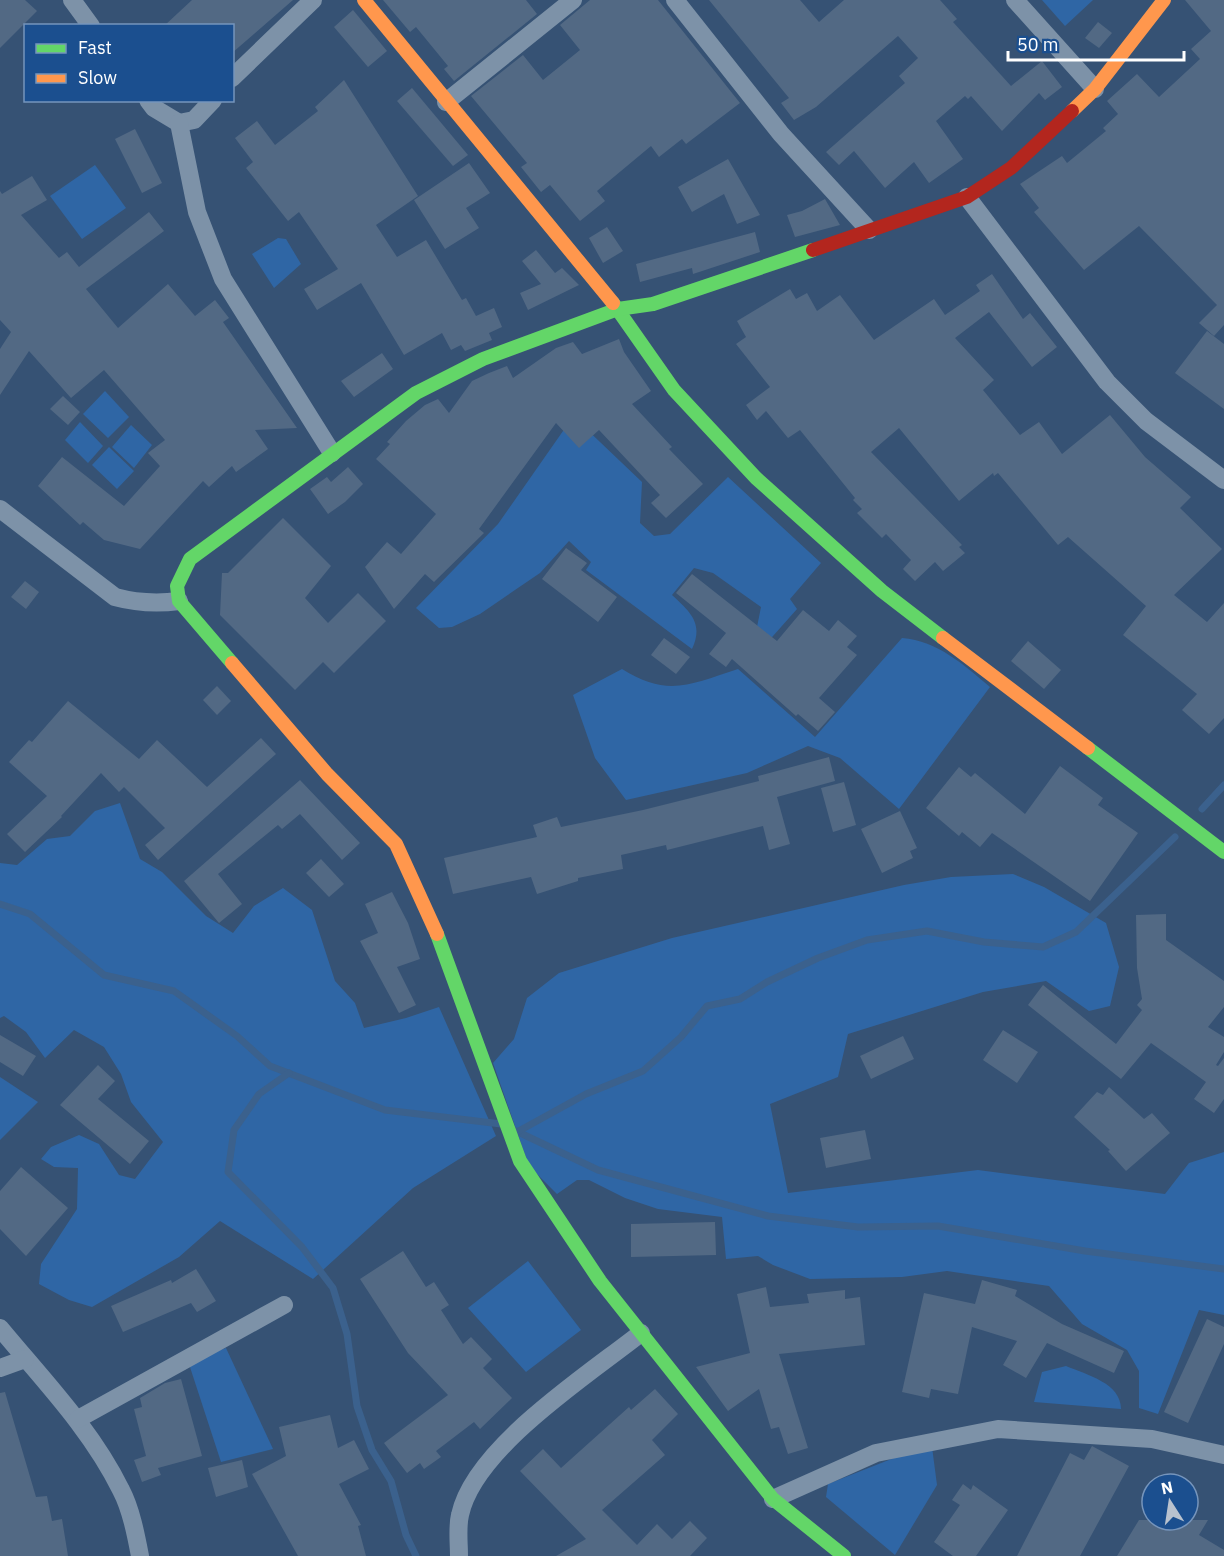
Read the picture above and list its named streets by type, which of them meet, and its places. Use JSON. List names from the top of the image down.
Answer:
{
  "legend": ["Fast", "Slow"],
  "scale_bar": "50 m",
  "north": "top"
}
